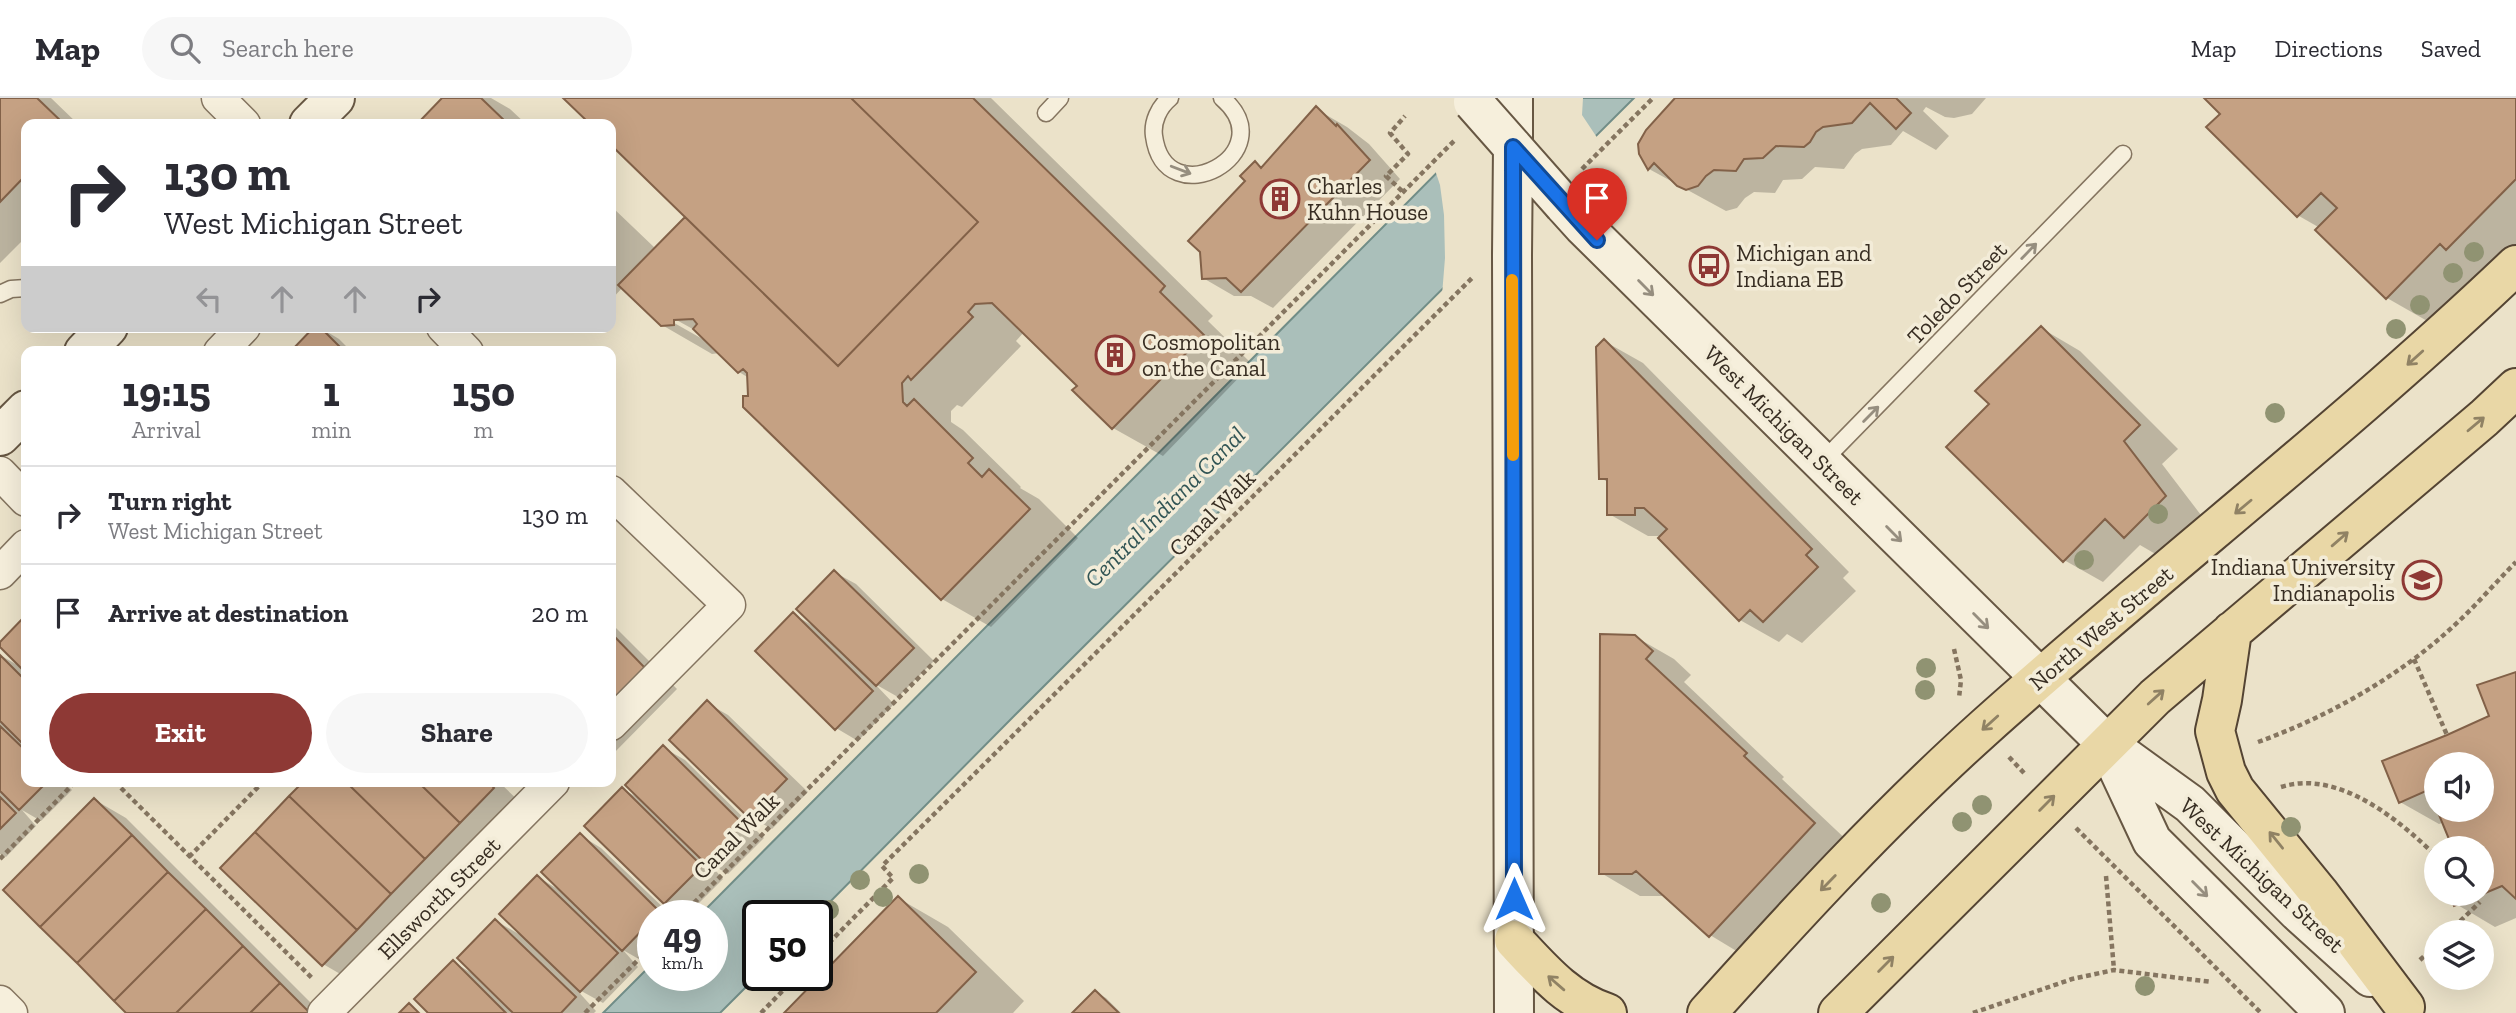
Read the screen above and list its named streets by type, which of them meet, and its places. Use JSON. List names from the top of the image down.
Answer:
{
  "streets": {
    "main road": ["West Michigan Street", "North West Street"],
    "street": ["Ellsworth Street"],
    "lane": ["Toledo Street"],
    "path": ["Canal Walk"]
  },
  "crossings": [
    ["Toledo Street", "West Michigan Street"],
    ["West Michigan Street", "Canal Walk"],
    ["West Michigan Street", "North West Street"]
  ],
  "one_way": ["Toledo Street"],
  "water": ["Central Indiana Canal"],
  "places": {
    "building": ["Charles Kuhn House", "Cosmopolitan on the Canal"],
    "bus stop": ["Michigan and Indiana EB"],
    "school or university": ["Indiana University Indianapolis"]
  },
  "page": {
    "header": "Map",
    "search": "Search here",
    "nav": ["Map", "Directions", "Saved"],
    "turn": ["130 m", "West Michigan Street"],
    "eta": [
      "19:15",
      "Arrival",
      "1",
      "min",
      "150",
      "m"
    ],
    "list": [
      {
        "name": "Turn right",
        "note": "West Michigan Street",
        "value": "130 m"
      },
      {
        "name": "Arrive at destination",
        "value": "20 m"
      }
    ],
    "buttons": ["Exit", "Share"],
    "speed": "49 km/h",
    "limit": "50"
  }
}
